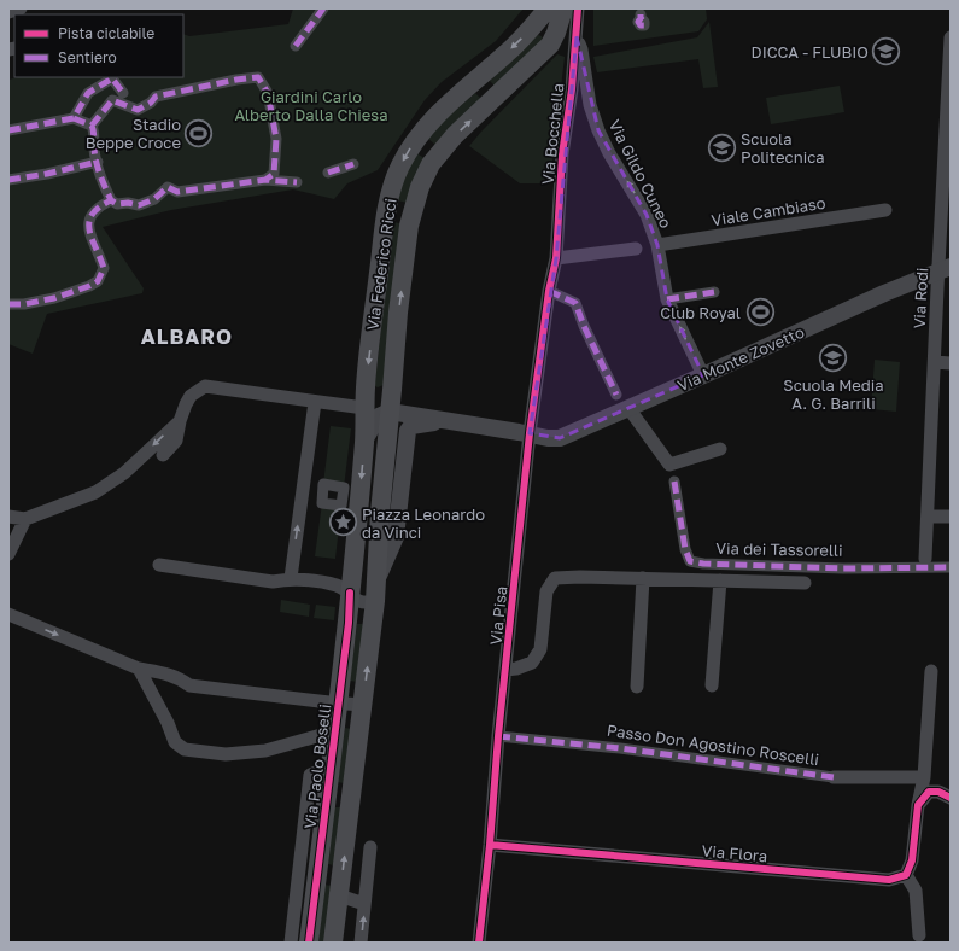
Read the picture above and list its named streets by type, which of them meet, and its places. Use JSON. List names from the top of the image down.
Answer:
{
  "streets": {
    "main road": ["Via Federico Ricci", "Via Paolo Boselli"],
    "street": [
      "Via Bocchella",
      "Via Gildo Cuneo",
      "Viale Cambiaso",
      "Via Rodi",
      "Via Monte Zovetto",
      "Via dei Tassorelli",
      "Via Pisa",
      "Passo Don Agostino Roscelli",
      "Via Flora"
    ]
  },
  "crossings": [
    ["Via Bocchella", "Via Gildo Cuneo"],
    ["Via Bocchella", "Via Pisa"],
    ["Via Gildo Cuneo", "Viale Cambiaso"],
    ["Via Gildo Cuneo", "Via Monte Zovetto"],
    ["Via Rodi", "Via Monte Zovetto"],
    ["Via Monte Zovetto", "Via Pisa"],
    ["Via Pisa", "Passo Don Agostino Roscelli"],
    ["Via Pisa", "Via Flora"]
  ],
  "one_way": ["Via Gildo Cuneo"],
  "districts": ["ALBARO"],
  "parks": ["Giardini Carlo Alberto Dalla Chiesa"],
  "places": {
    "school or university": ["DICCA - FLUBIO", "Scuola Politecnica", "Scuola Media A. G. Barrili"],
    "sports": ["Stadio Beppe Croce", "Club Royal"],
    "place": ["Piazza Leonardo da Vinci"]
  },
  "legend": ["Pista ciclabile", "Sentiero"]
}
